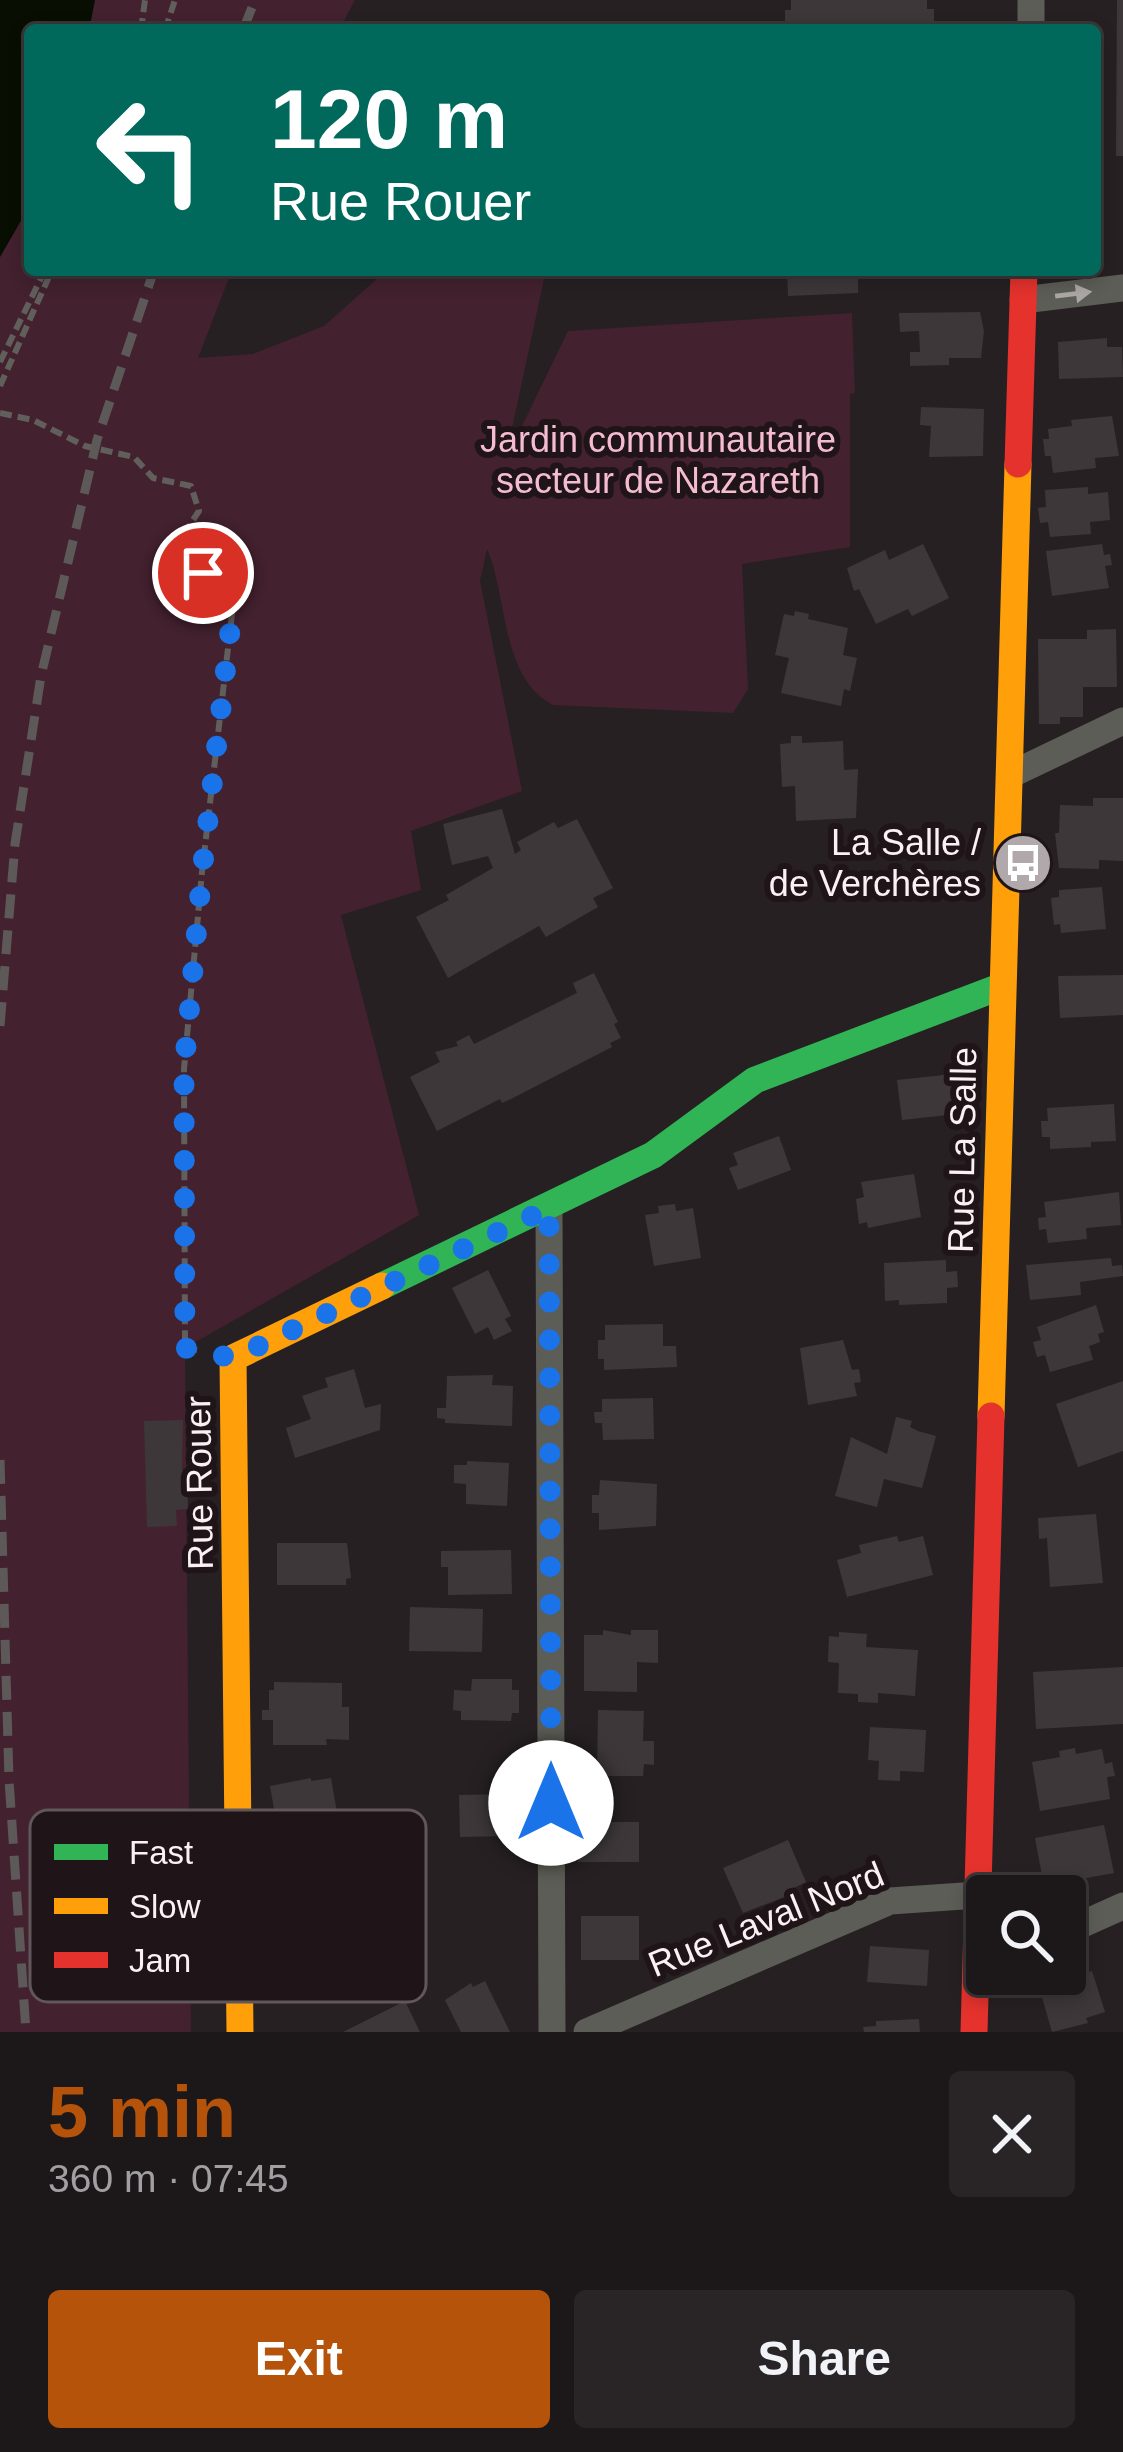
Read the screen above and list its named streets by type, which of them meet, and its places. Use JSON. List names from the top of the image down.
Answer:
{
  "streets": {
    "street": ["Rue La Salle", "Rue Rouer", "Rue Laval Nord"]
  },
  "crossings": [
    ["Rue La Salle", "Rue Rouer"]
  ],
  "parks": ["Jardin communautaire secteur de Nazareth"],
  "places": {
    "bus stop": ["La Salle / de Verchères"]
  },
  "legend": ["Fast", "Slow", "Jam"],
  "page": {
    "turn": ["120 m", "Rue Rouer"],
    "heading": ["5 min", "360 m · 07:45"],
    "buttons": ["Exit", "Share"]
  }
}
